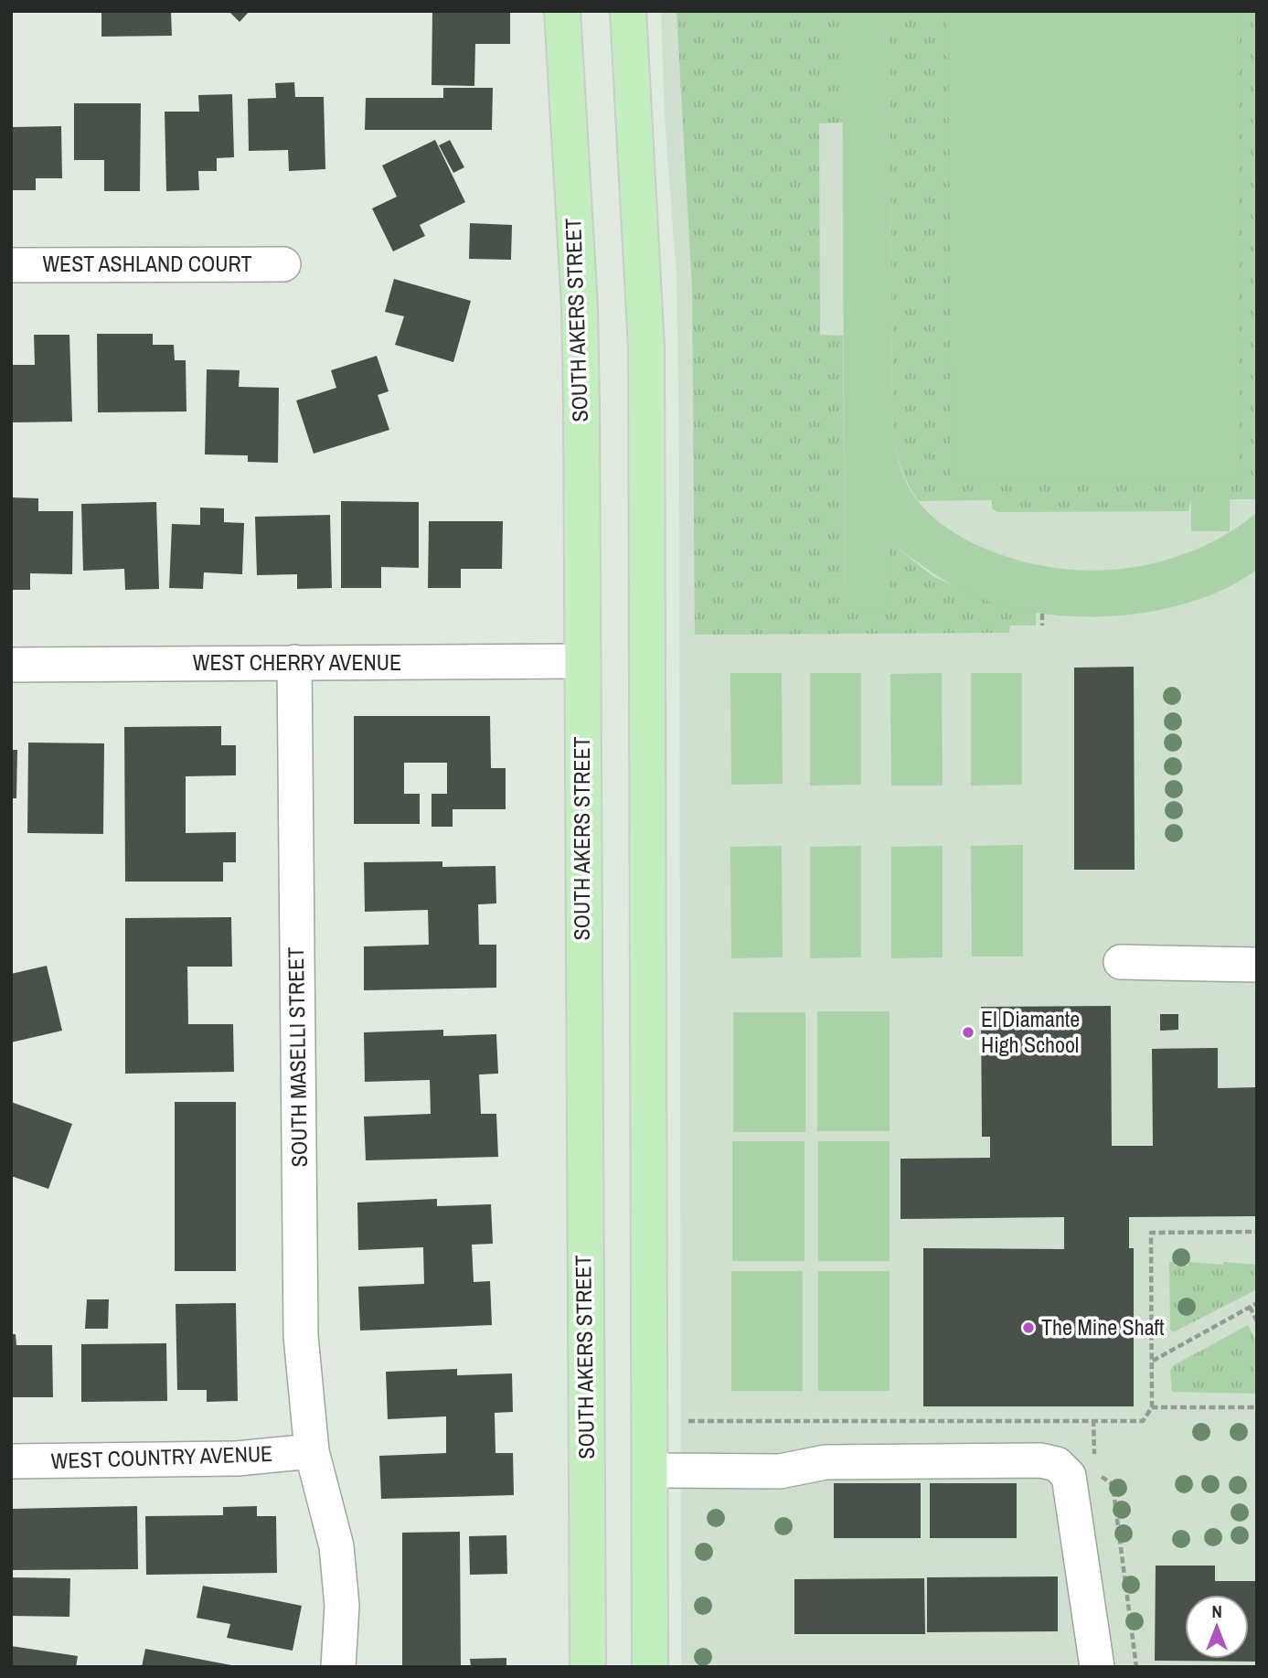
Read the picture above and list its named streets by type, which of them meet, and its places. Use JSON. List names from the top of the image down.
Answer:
{
  "streets": {
    "main road": ["SOUTH AKERS STREET"],
    "street": [
      "WEST ASHLAND COURT",
      "WEST CHERRY AVENUE",
      "SOUTH MASELLI STREET",
      "WEST COUNTRY AVENUE"
    ]
  },
  "crossings": [
    ["SOUTH AKERS STREET", "WEST CHERRY AVENUE"],
    ["WEST CHERRY AVENUE", "SOUTH MASELLI STREET"],
    ["SOUTH MASELLI STREET", "WEST COUNTRY AVENUE"]
  ],
  "places": ["El Diamante High School", "The Mine Shaft"],
  "north": "top"
}
